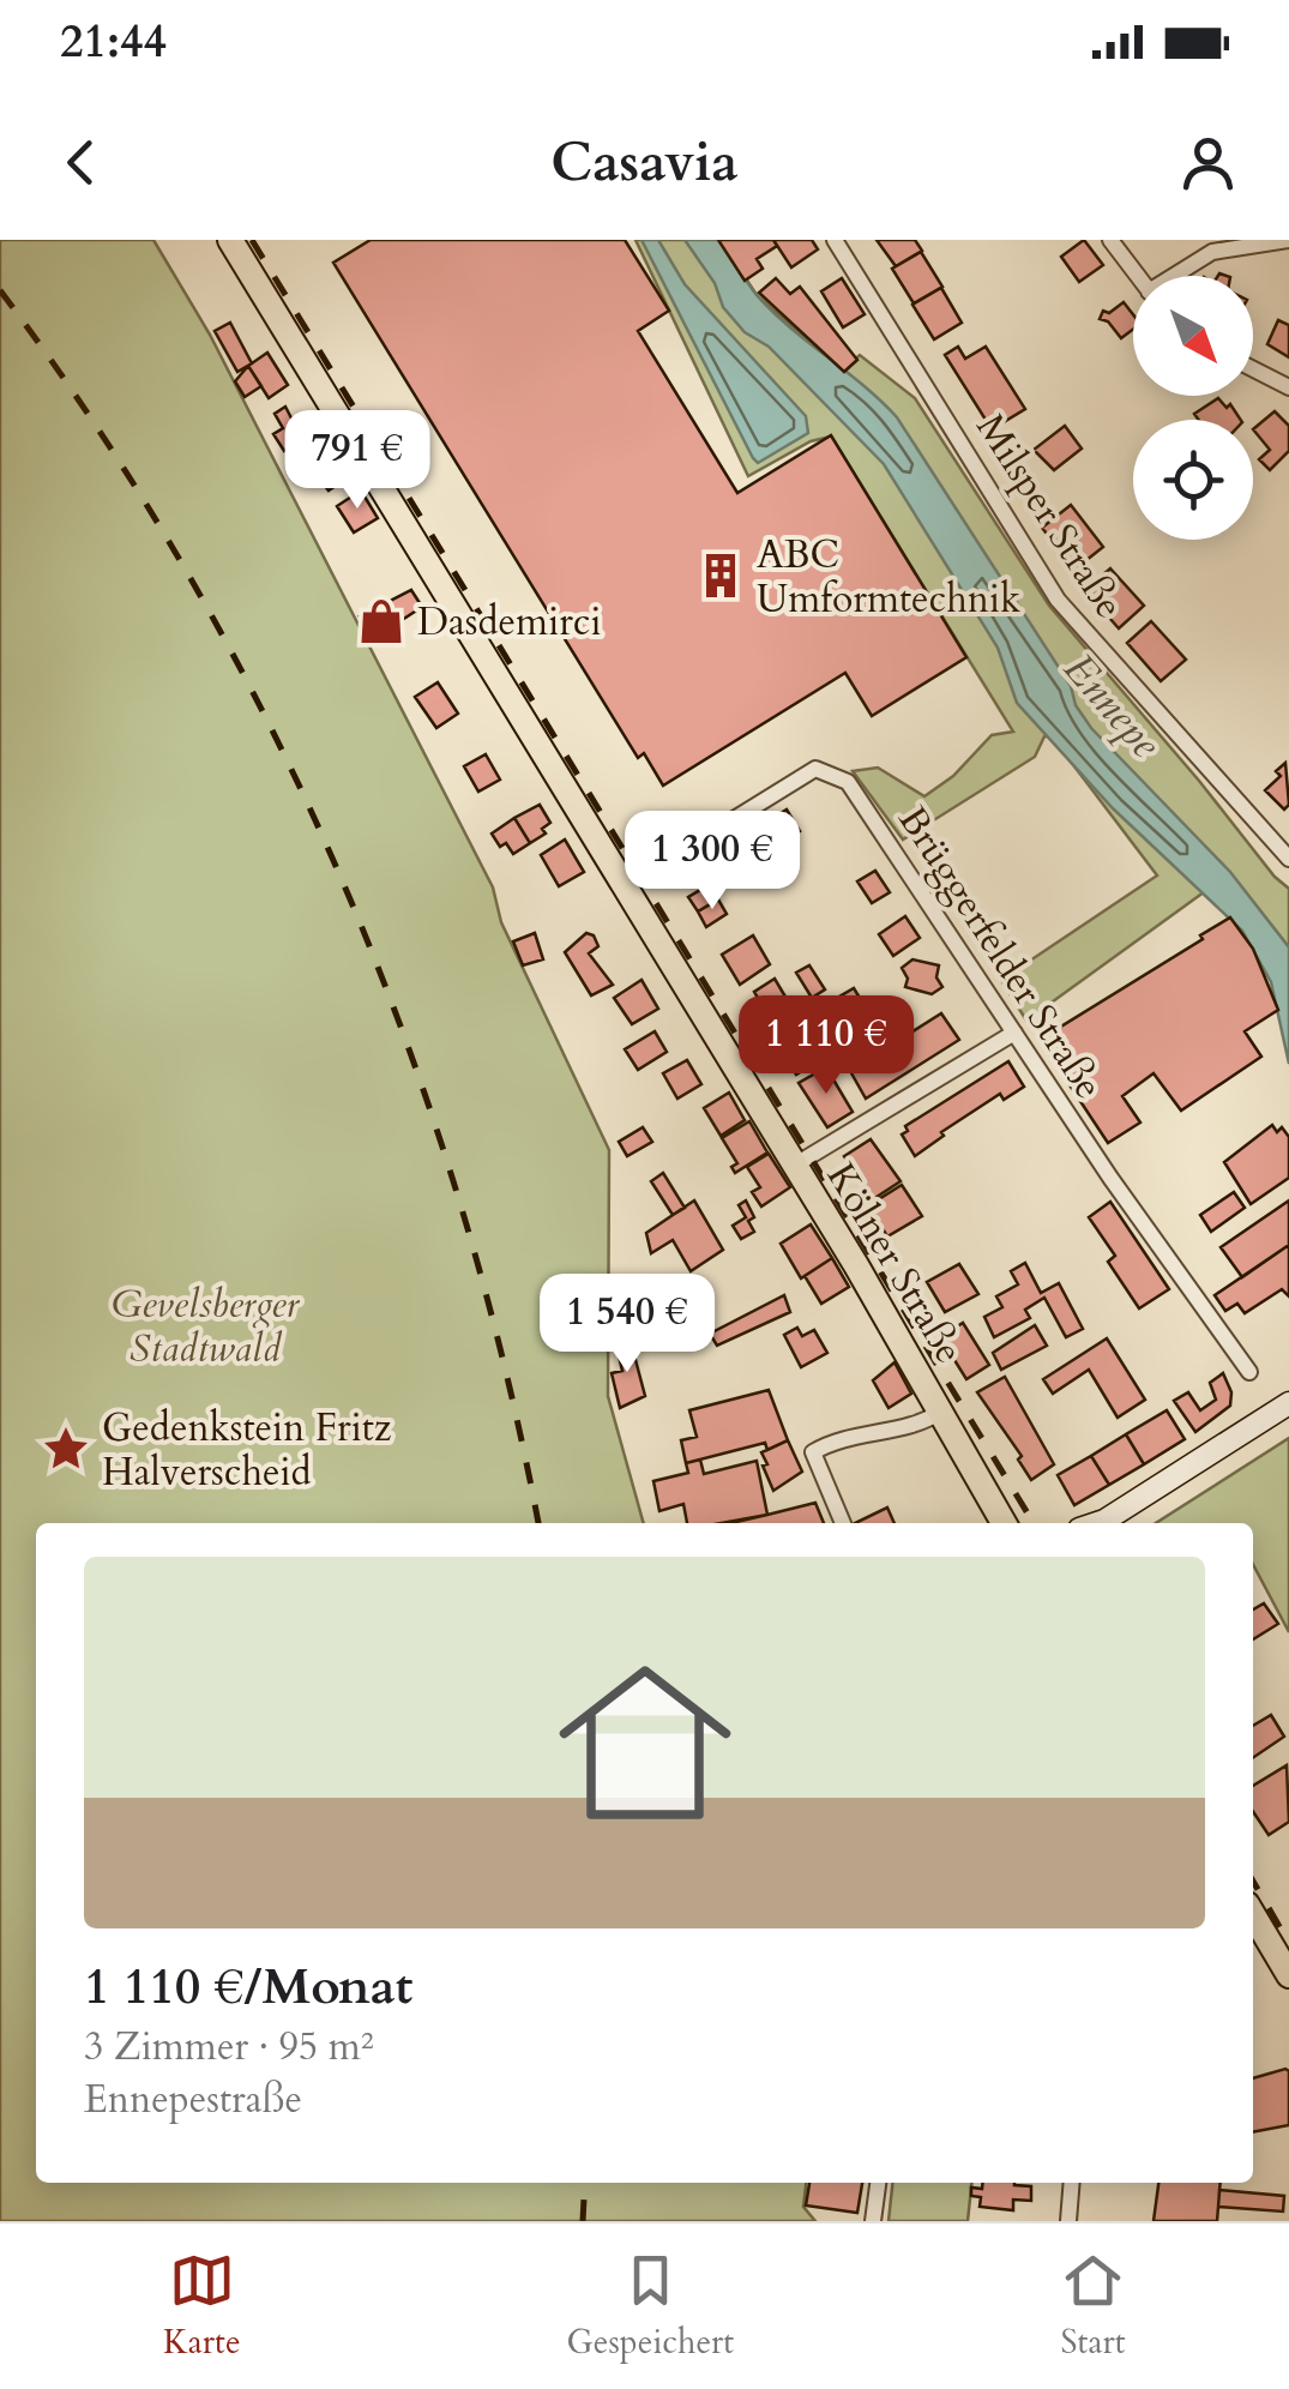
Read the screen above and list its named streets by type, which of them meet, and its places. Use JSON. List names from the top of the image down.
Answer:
{
  "streets": {
    "main road": ["Kölner Straße"],
    "street": ["Milsper Straße", "Brüggerfelder Straße"]
  },
  "crossings": [
    ["Brüggerfelder Straße", "Kölner Straße"]
  ],
  "water": ["Ennepe"],
  "parks": ["Gevelsberger Stadtwald"],
  "places": {
    "building": ["ABC Umformtechnik"],
    "shop": ["Dasdemirci"],
    "place": ["Gedenkstein Fritz Halverscheid"]
  },
  "north": "bottom right",
  "page": {
    "status": "21:44",
    "header": "Casavia",
    "price": [
      "791 €",
      "1 300 €",
      "1 110 €",
      "1 540 €"
    ],
    "list": [
      {
        "name": "1 110 €/Monat",
        "note": "3 Zimmer · 95 m² · Ennepestraße"
      }
    ],
    "tabs": ["Karte", "Gespeichert", "Start"]
  }
}
